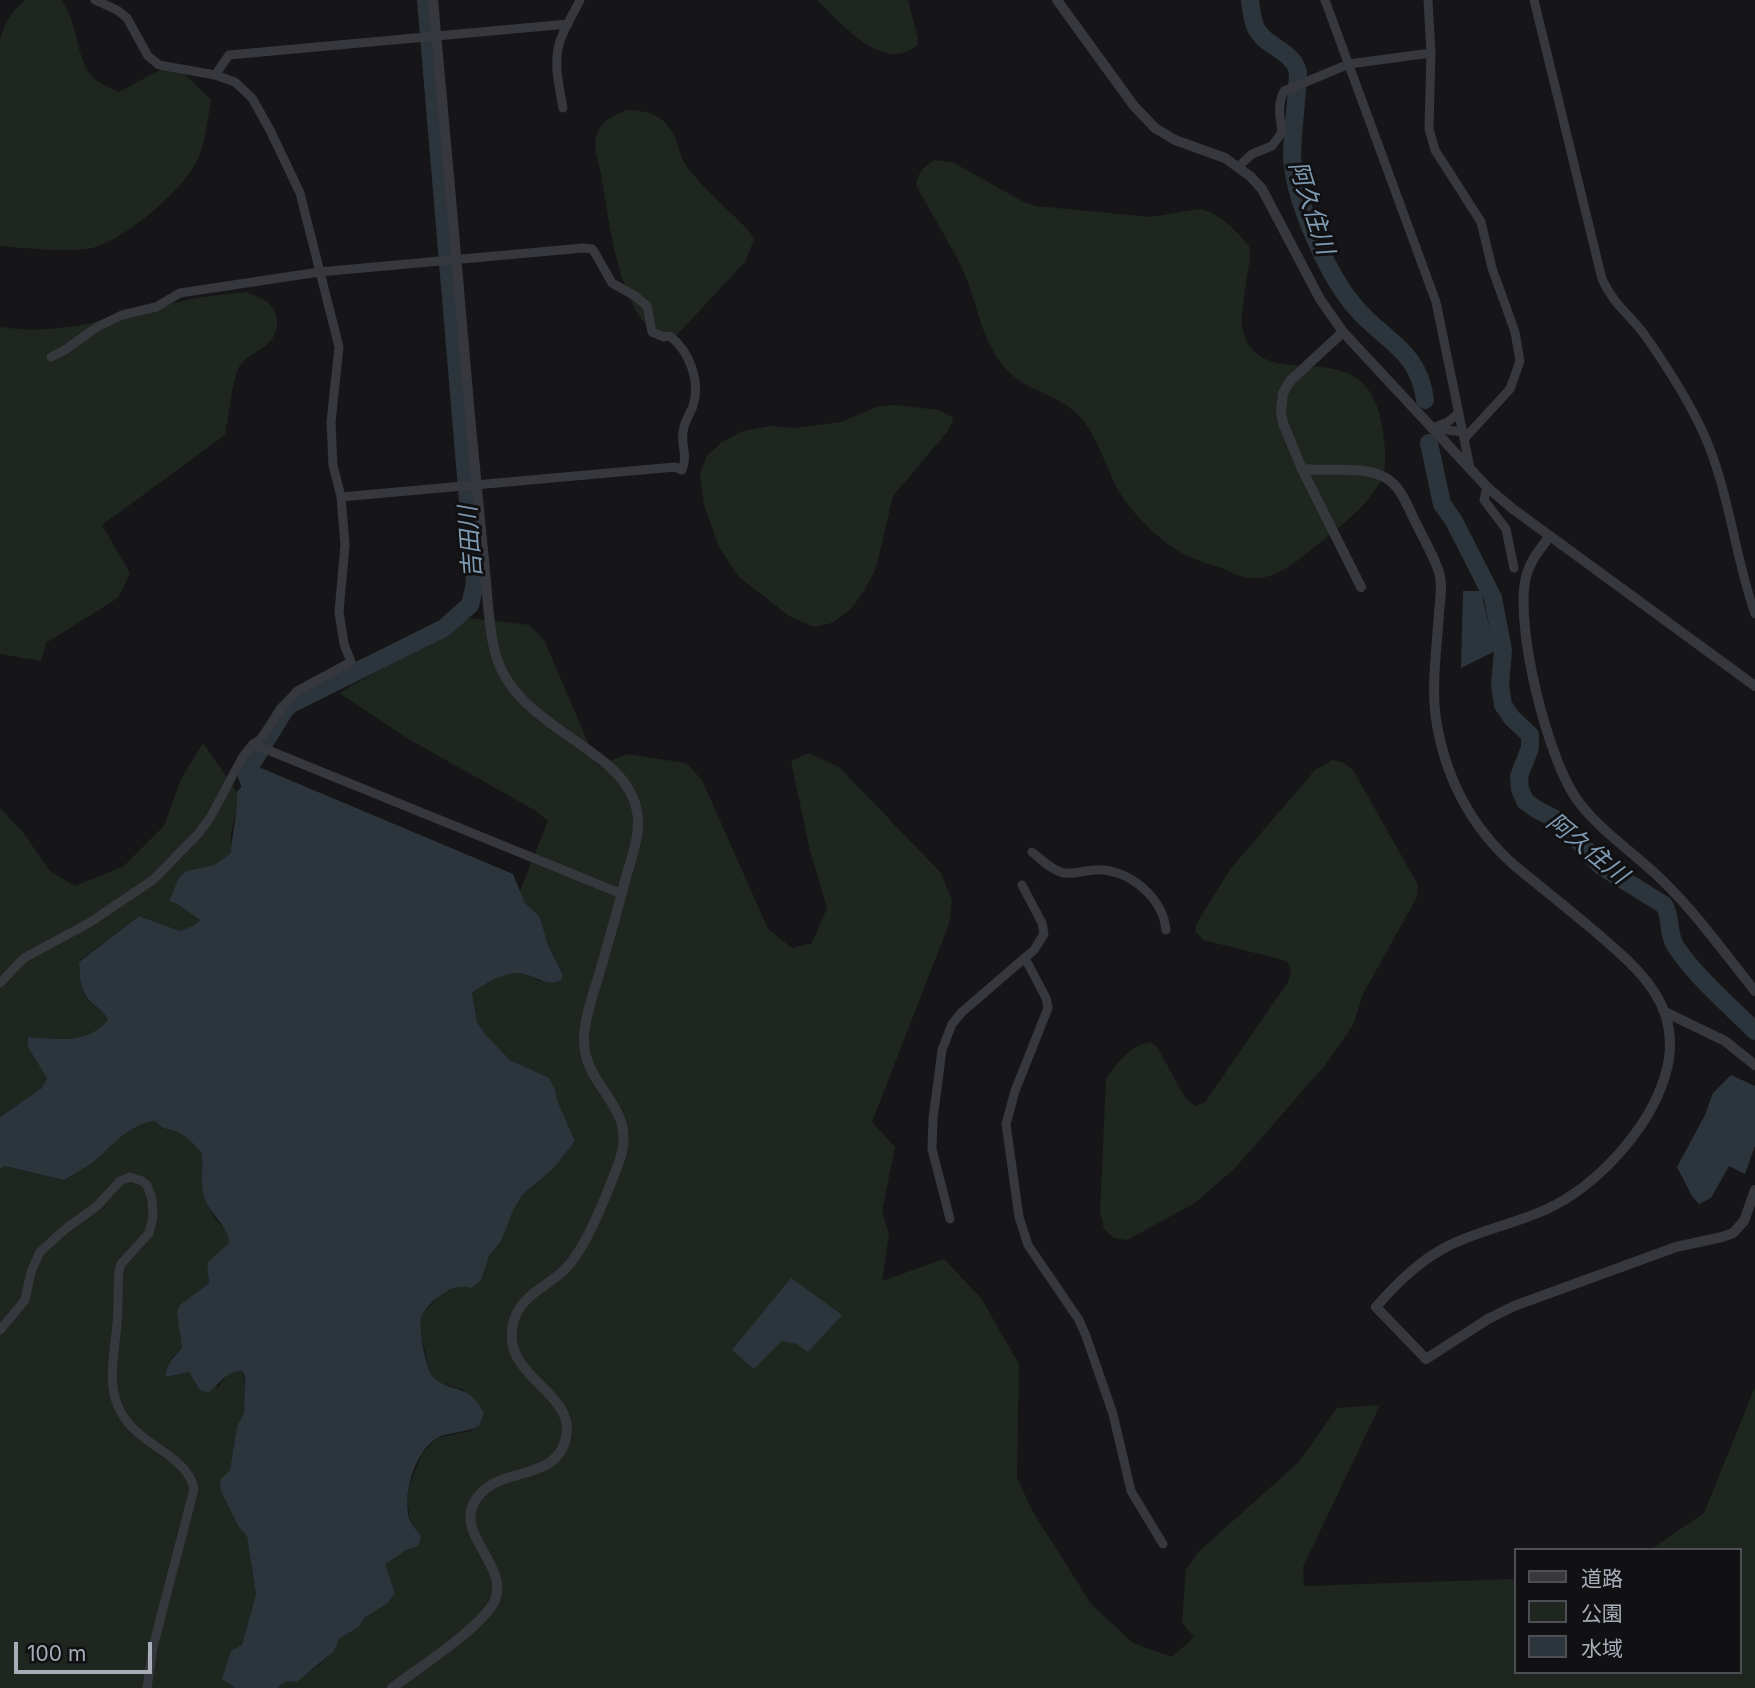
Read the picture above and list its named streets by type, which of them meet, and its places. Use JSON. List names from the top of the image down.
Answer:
{
  "water": ["阿久住川", "吉田川"],
  "legend": ["道路", "公園", "水域"],
  "scale_bar": "100 m"
}
